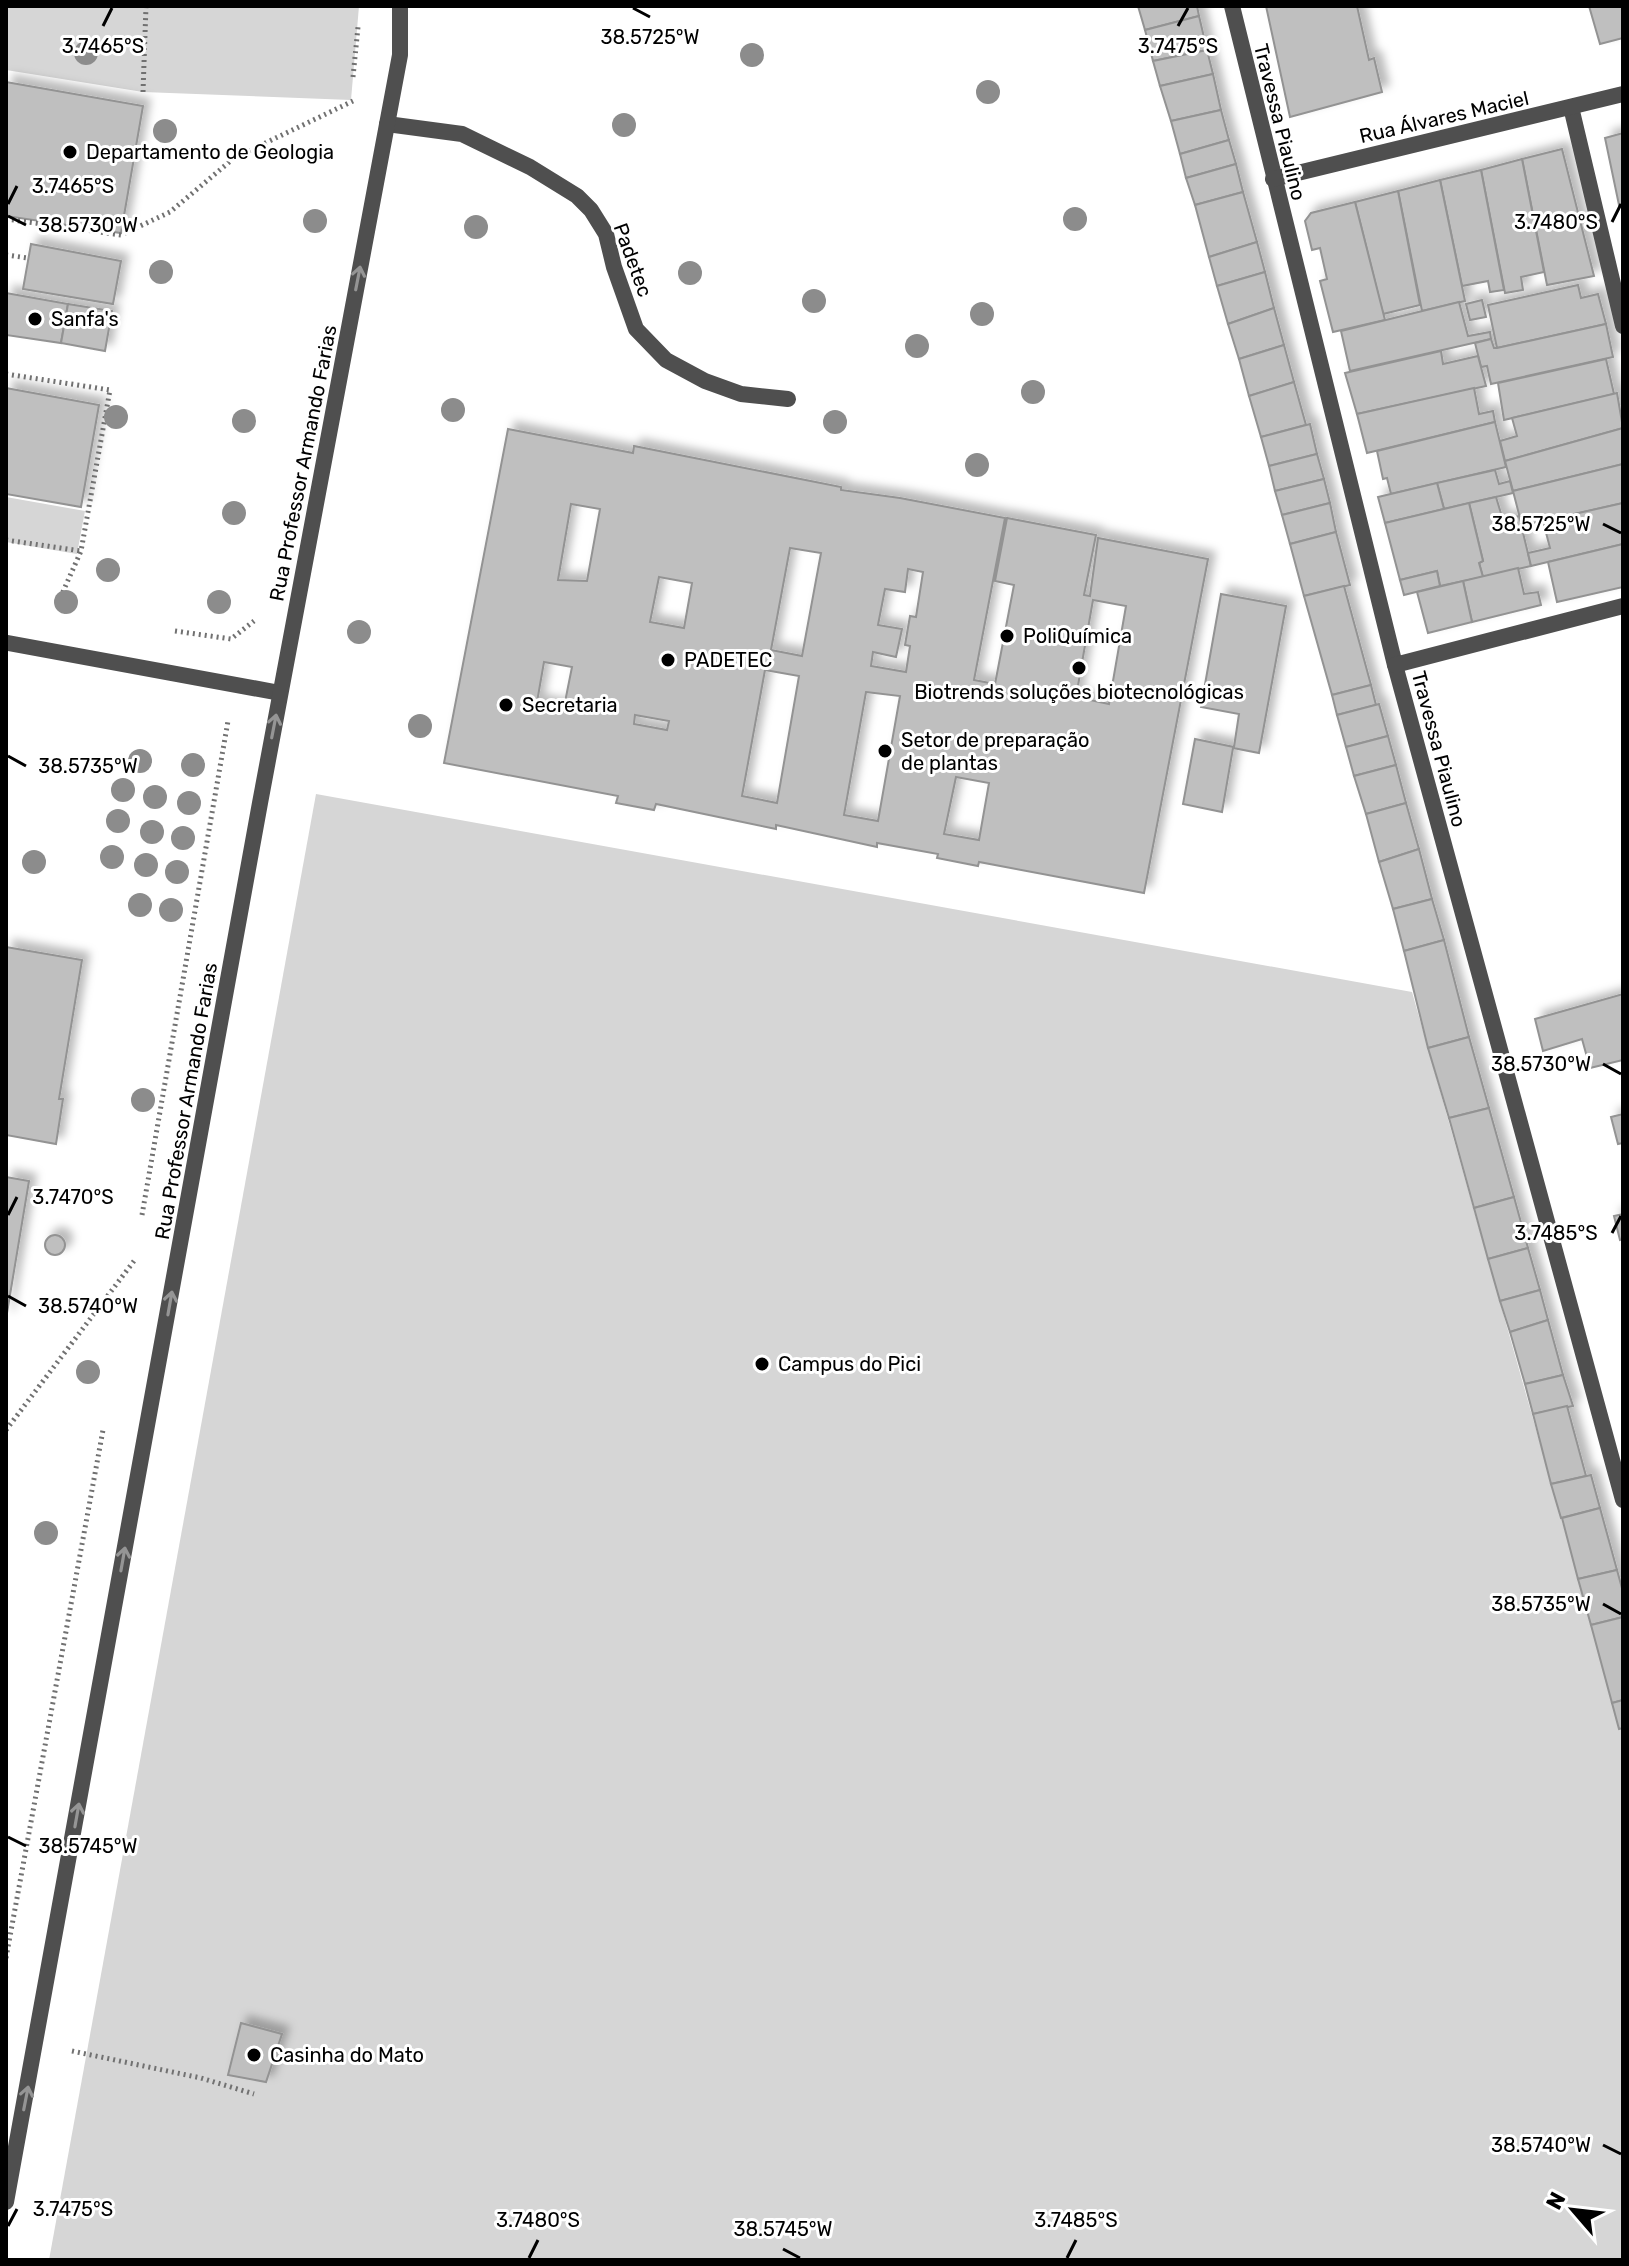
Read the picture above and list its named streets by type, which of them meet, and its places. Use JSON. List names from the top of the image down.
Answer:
{
  "streets": {
    "street": [
      "Rua Álvares Maciel",
      "Travessa Piaulino",
      "Padetec",
      "Rua Professor Armando Farias"
    ]
  },
  "crossings": [
    ["Rua Álvares Maciel", "Travessa Piaulino"],
    ["Padetec", "Rua Professor Armando Farias"]
  ],
  "one_way": ["Rua Professor Armando Farias"],
  "places": [
    "Departamento de Geologia",
    "Sanfa's",
    "PoliQuímica",
    "PADETEC",
    "Biotrends soluções biotecnológicas",
    "Secretaria",
    "Setor de preparação de plantas",
    "Campus do Pici",
    "Casinha do Mato"
  ],
  "north": "top left",
  "coordinates": [
    "38.5725°W",
    "3.7465°S",
    "3.7475°S",
    "3.7480°S",
    "38.5730°W",
    "38.5735°W",
    "3.7470°S",
    "3.7485°S",
    "38.5740°W",
    "38.5745°W"
  ]
}
